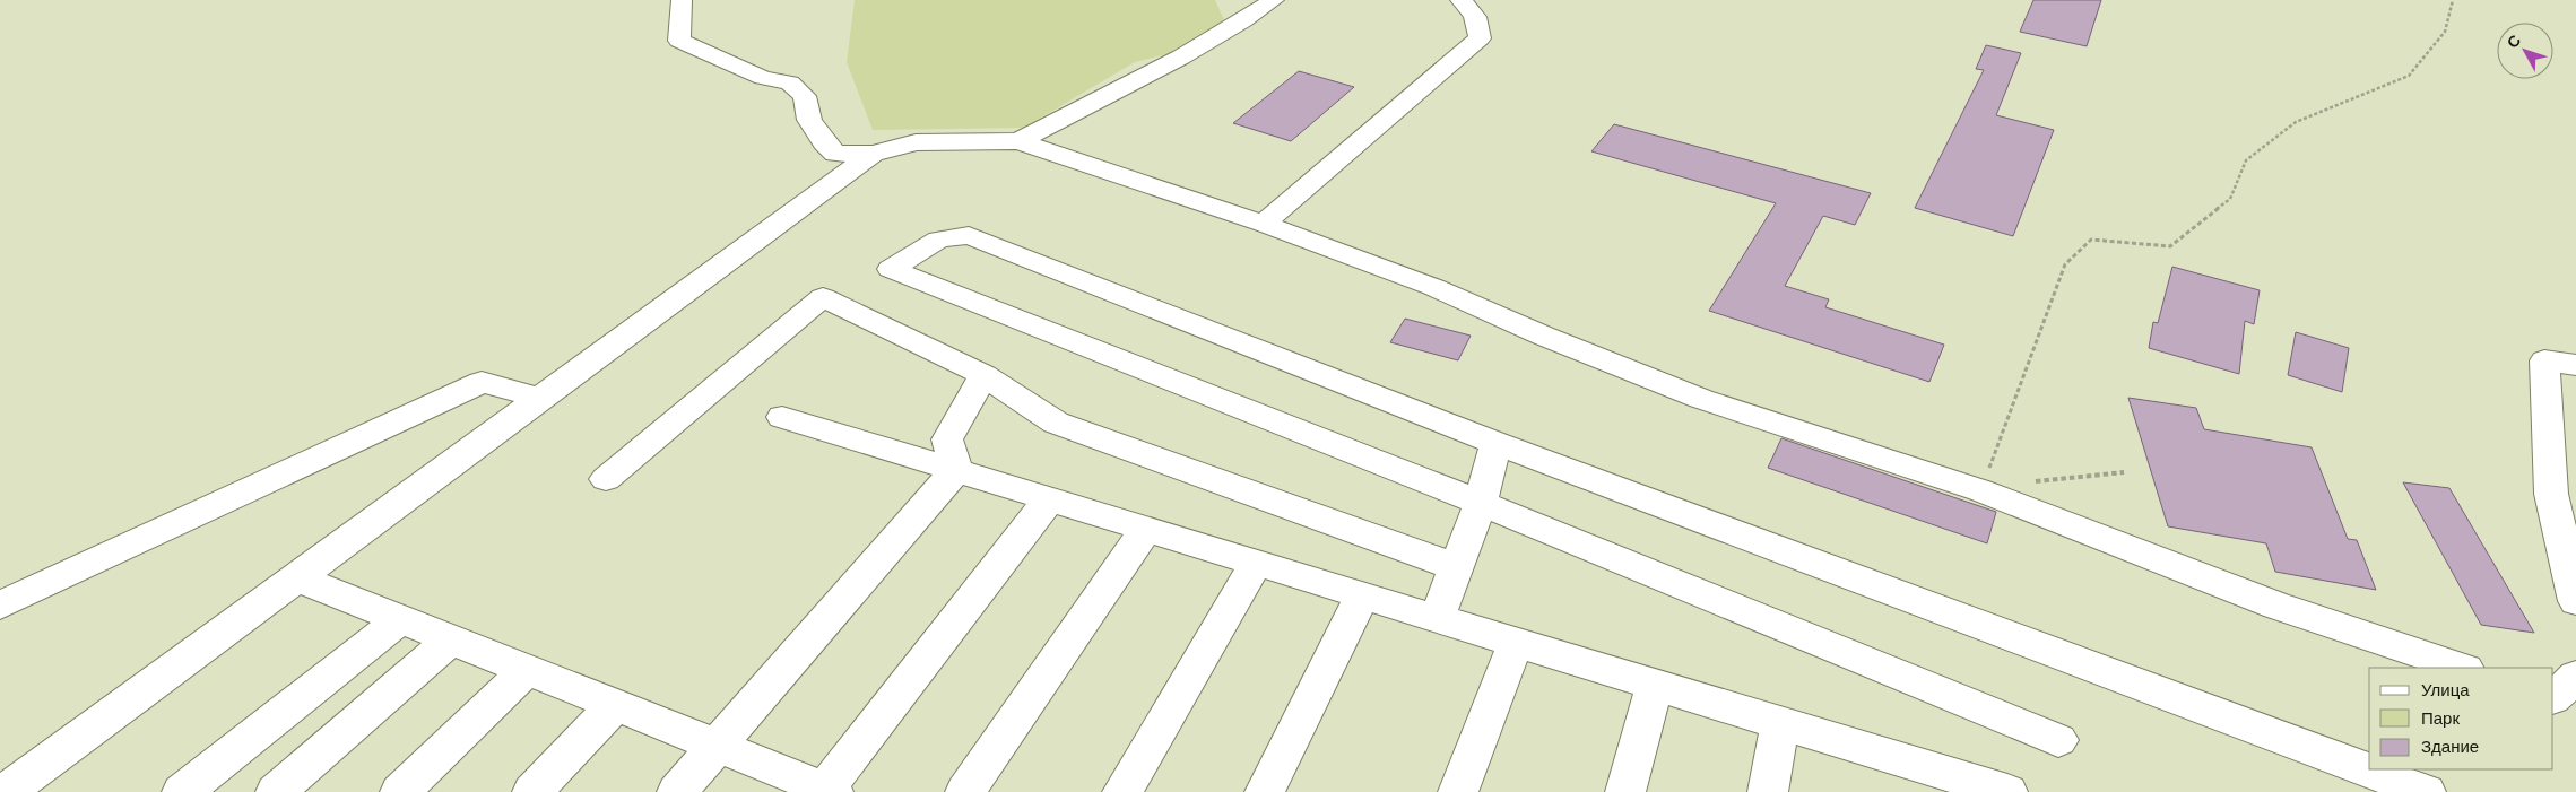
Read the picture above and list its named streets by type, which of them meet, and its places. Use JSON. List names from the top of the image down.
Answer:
{
  "legend": ["Улица", "Парк", "Здание"],
  "north": "top left"
}
